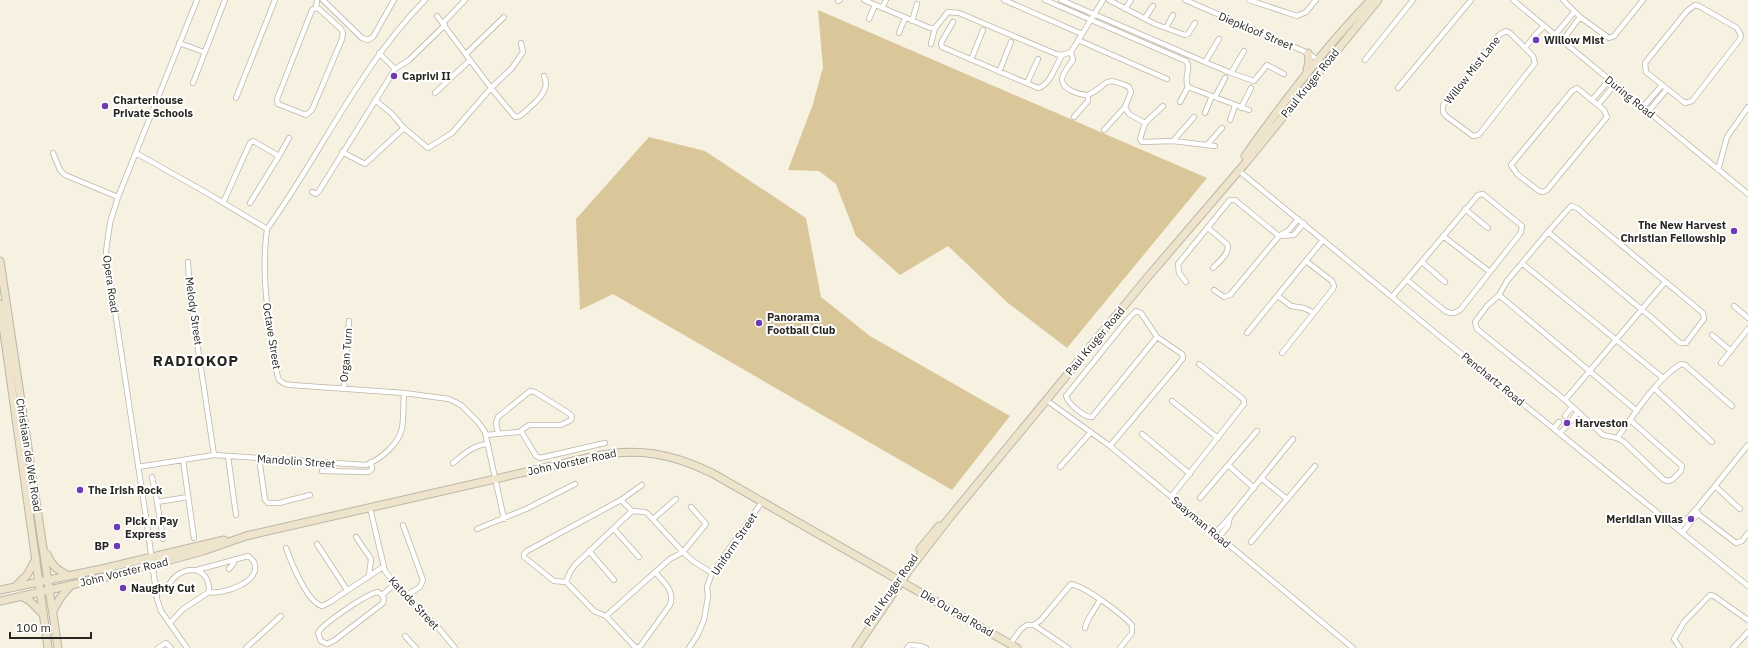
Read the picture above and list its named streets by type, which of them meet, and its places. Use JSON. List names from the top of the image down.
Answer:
{
  "streets": {
    "street": [
      "Diepkloof Street",
      "Willow Mist Lane",
      "Paul Kruger Road",
      "During Road",
      "Opera Road",
      "Melody Street",
      "Octave Street",
      "Organ Turn",
      "Penchartz Road",
      "Christiaan de Wet Road",
      "Mandolin Street",
      "John Vorster Road",
      "Saayman Road",
      "Uniform Street",
      "Katode Street",
      "Die Ou Pad Road"
    ]
  },
  "crossings": [
    ["Diepkloof Street", "Paul Kruger Road"],
    ["Paul Kruger Road", "Penchartz Road"],
    ["Paul Kruger Road", "John Vorster Road"],
    ["Paul Kruger Road", "Saayman Road"],
    ["Paul Kruger Road", "Die Ou Pad Road"],
    ["Opera Road", "Mandolin Street"],
    ["Opera Road", "John Vorster Road"],
    ["Melody Street", "Mandolin Street"],
    ["Octave Street", "Organ Turn"],
    ["Octave Street", "Mandolin Street"],
    ["Octave Street", "John Vorster Road"],
    ["Christiaan de Wet Road", "John Vorster Road"],
    ["John Vorster Road", "Uniform Street"],
    ["John Vorster Road", "Katode Street"],
    ["John Vorster Road", "Die Ou Pad Road"]
  ],
  "districts": ["RADIOKOP"],
  "places": [
    "Willow Mist",
    "Caprivi II",
    "Charterhouse Private Schools",
    "The New Harvest Christian Fellowship",
    "Panorama Football Club",
    "Harveston",
    "The Irish Rock",
    "Meridian Villas",
    "Pick n Pay Express",
    "BP",
    "Naughty Cut"
  ],
  "scale_bar": "100 m"
}
